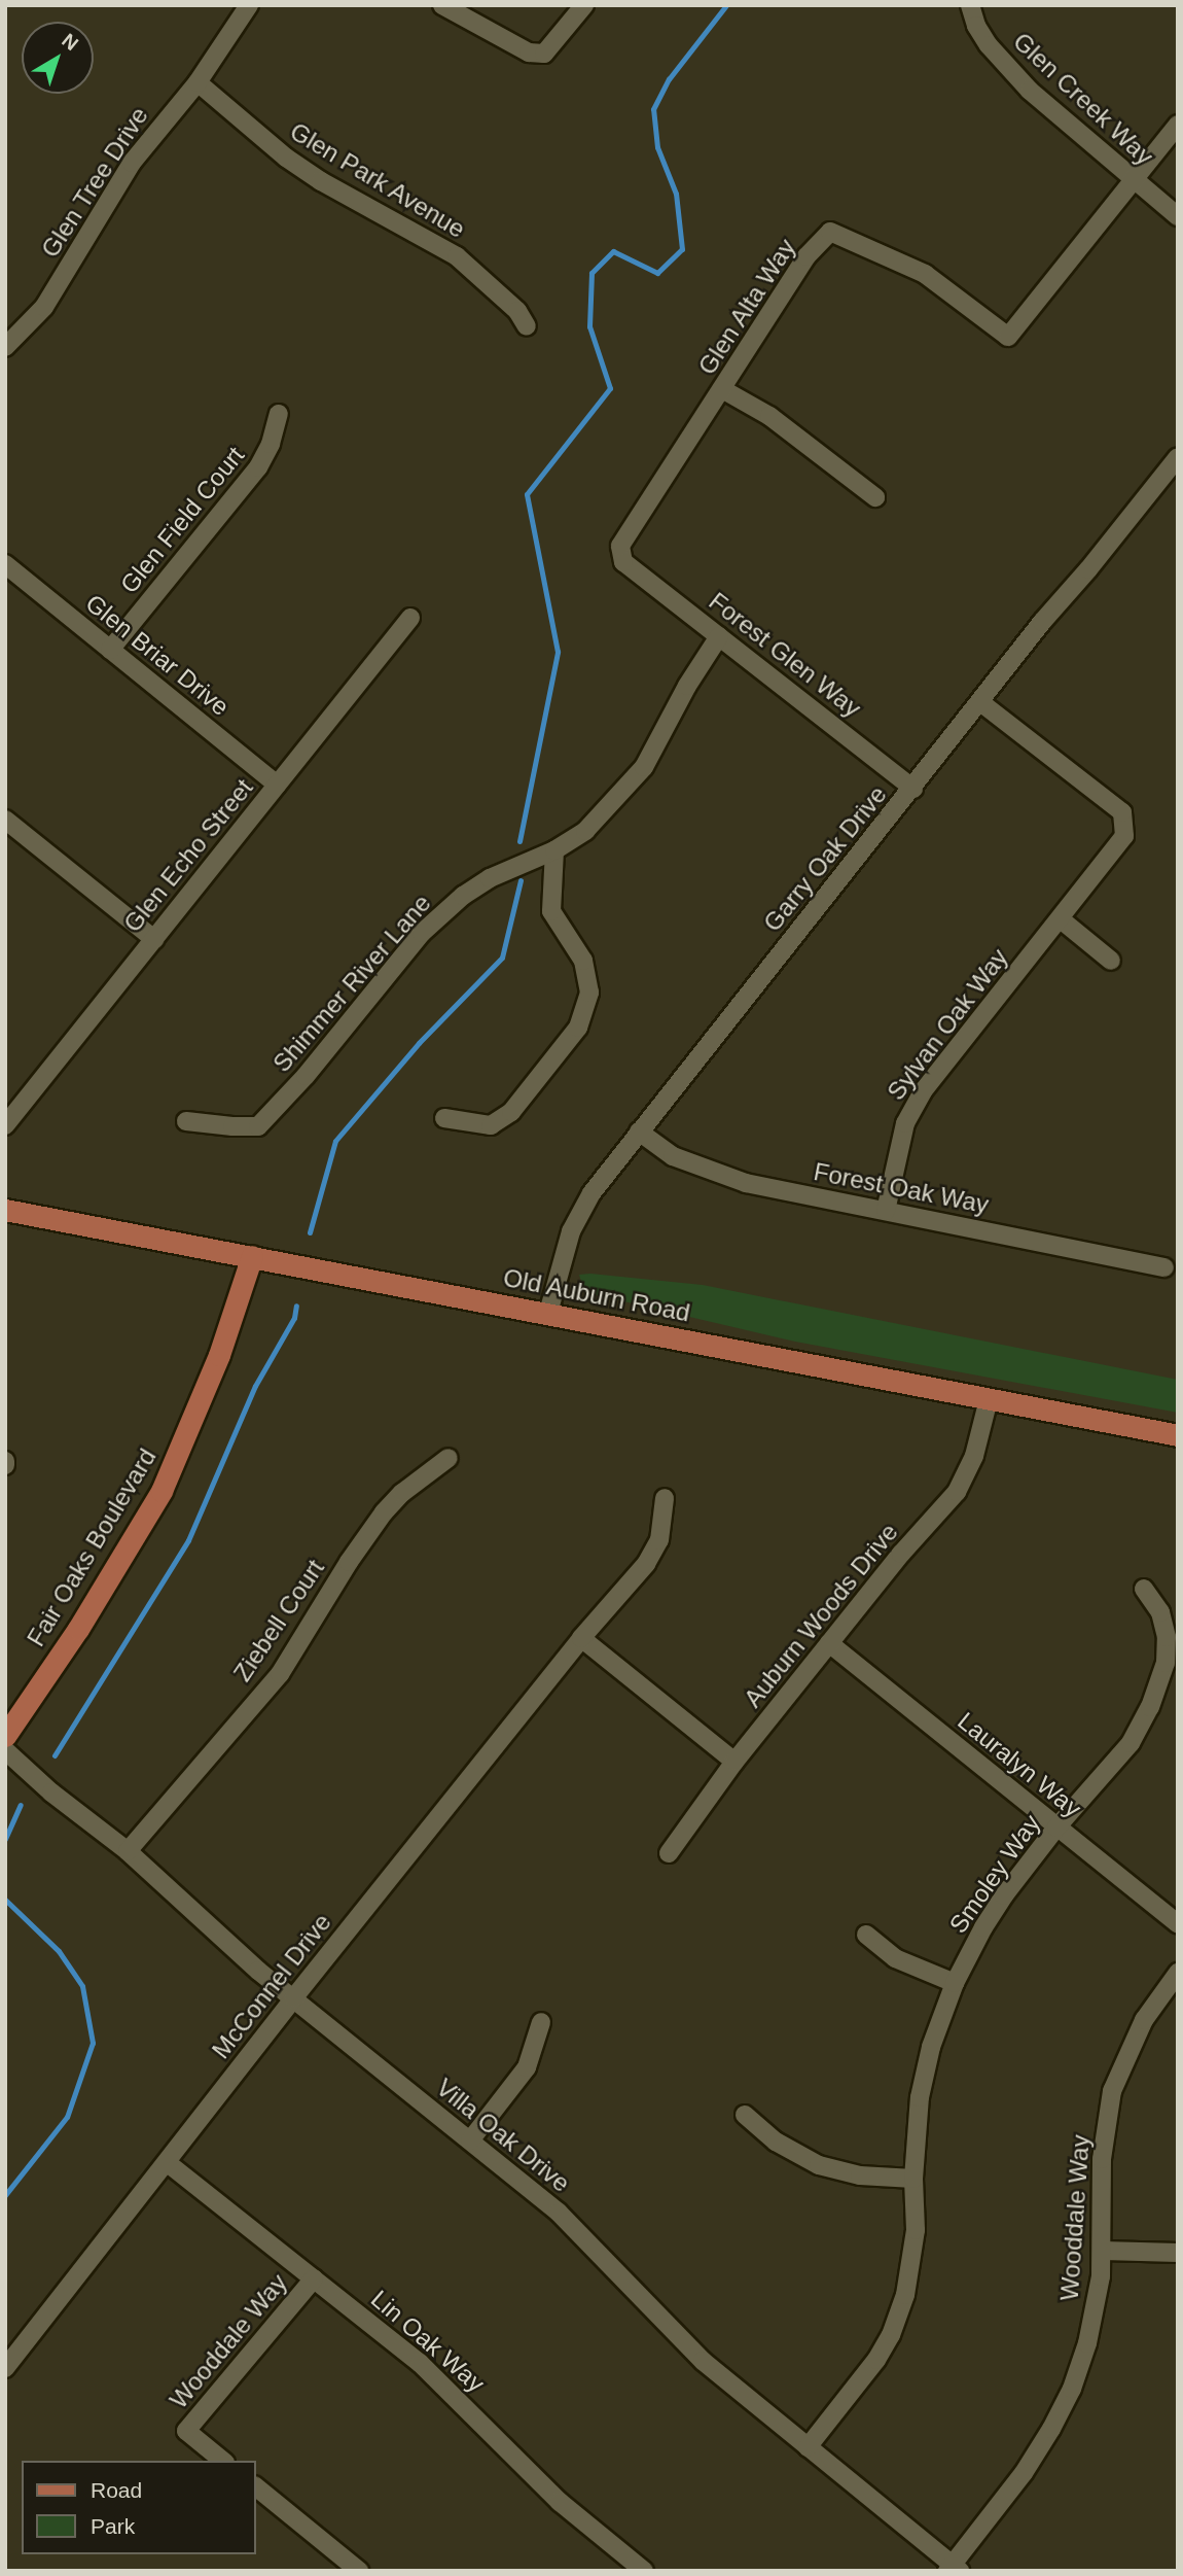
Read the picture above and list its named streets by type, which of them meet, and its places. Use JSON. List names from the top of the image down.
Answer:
{
  "streets": {
    "main road": ["Old Auburn Road", "Fair Oaks Boulevard"],
    "street": [
      "Glen Creek Way",
      "Glen Park Avenue",
      "Glen Tree Drive",
      "Glen Alta Way",
      "Glen Field Court",
      "Glen Briar Drive",
      "Forest Glen Way",
      "Glen Echo Street",
      "Garry Oak Drive",
      "Shimmer River Lane",
      "Sylvan Oak Way",
      "Forest Oak Way",
      "Auburn Woods Drive",
      "Ziebell Court",
      "Lauralyn Way",
      "Smoley Way",
      "McConnel Drive",
      "Villa Oak Drive",
      "Wooddale Way",
      "Lin Oak Way"
    ]
  },
  "crossings": [
    ["Glen Creek Way", "Glen Alta Way"],
    ["Glen Park Avenue", "Glen Tree Drive"],
    ["Glen Alta Way", "Forest Glen Way"],
    ["Glen Field Court", "Glen Briar Drive"],
    ["Glen Briar Drive", "Glen Echo Street"],
    ["Forest Glen Way", "Garry Oak Drive"],
    ["Garry Oak Drive", "Sylvan Oak Way"],
    ["Garry Oak Drive", "Forest Oak Way"],
    ["Garry Oak Drive", "Old Auburn Road"],
    ["Sylvan Oak Way", "Forest Oak Way"],
    ["Old Auburn Road", "Fair Oaks Boulevard"],
    ["Old Auburn Road", "Auburn Woods Drive"],
    ["Auburn Woods Drive", "Lauralyn Way"],
    ["Ziebell Court", "Villa Oak Drive"],
    ["Lauralyn Way", "Smoley Way"],
    ["Smoley Way", "Villa Oak Drive"],
    ["McConnel Drive", "Villa Oak Drive"],
    ["McConnel Drive", "Lin Oak Way"],
    ["Villa Oak Drive", "Wooddale Way"],
    ["Wooddale Way", "Lin Oak Way"]
  ],
  "legend": ["Road", "Park"],
  "north": "top right"
}
